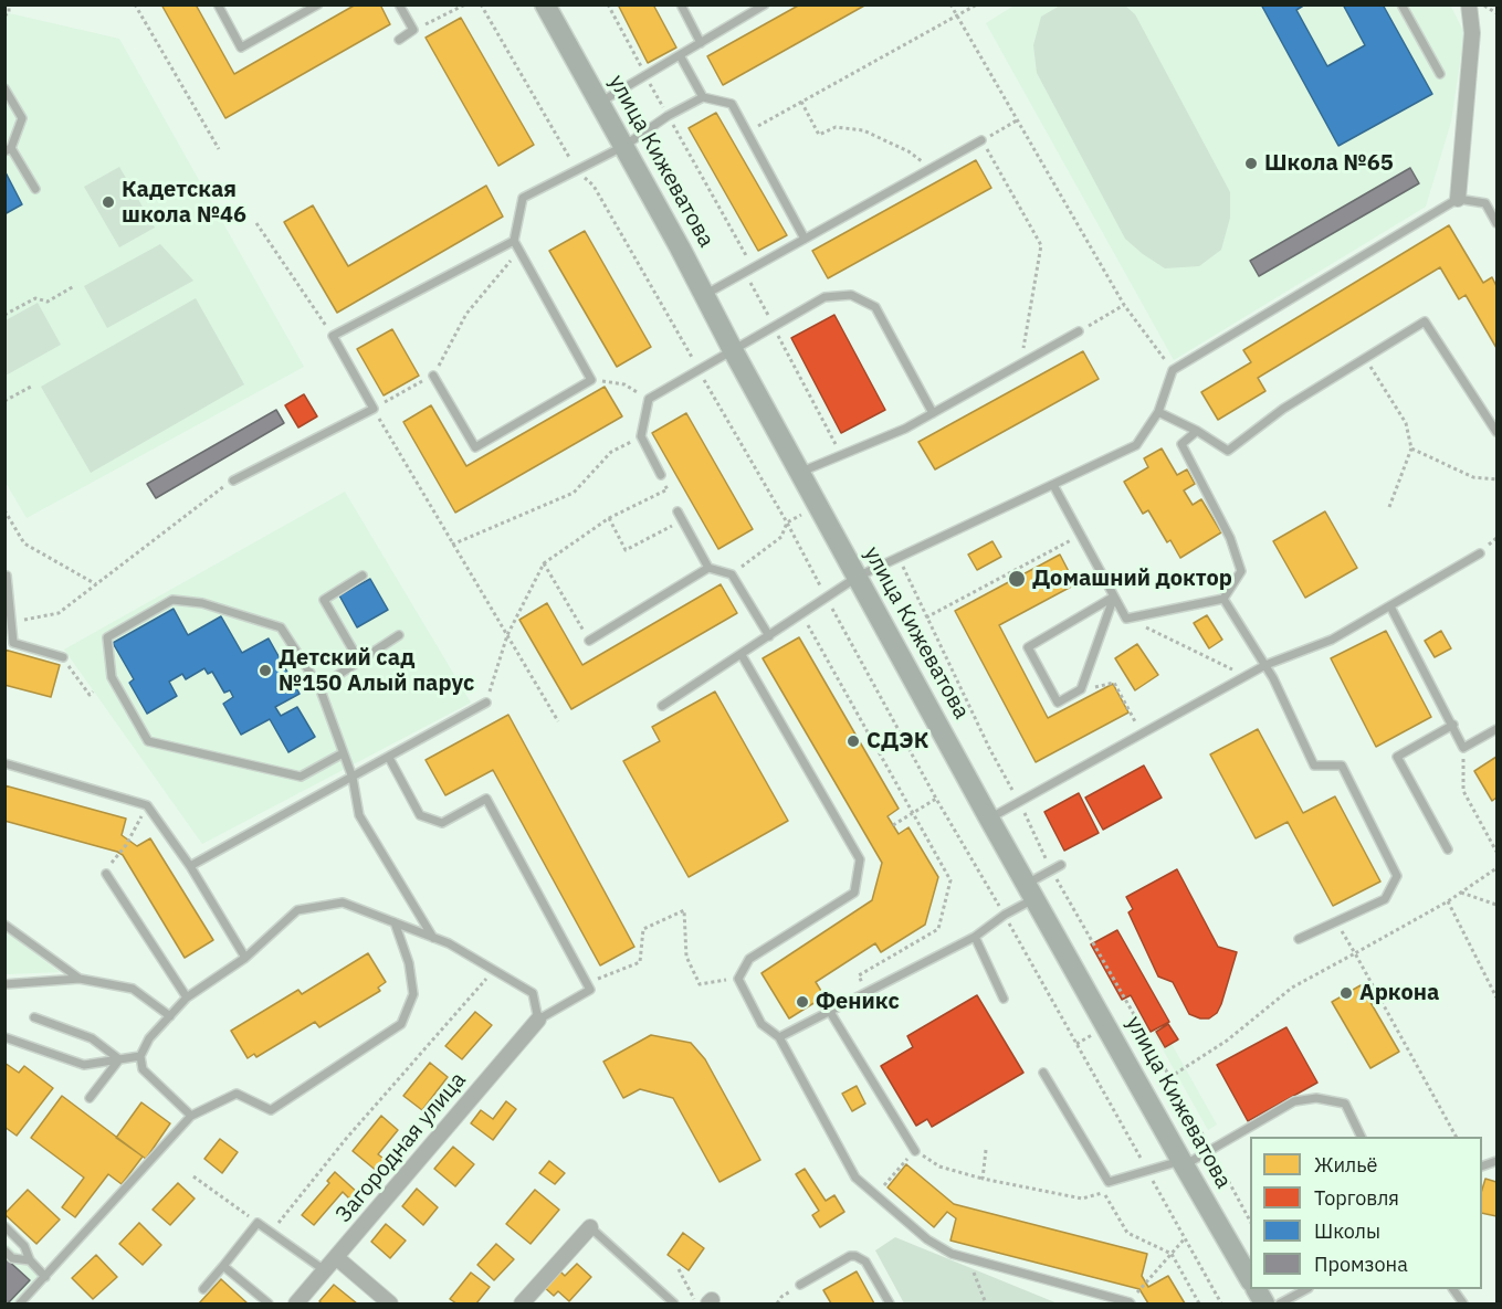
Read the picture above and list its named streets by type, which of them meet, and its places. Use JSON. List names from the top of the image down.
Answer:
{
  "streets": {
    "main road": ["улица Кижеватова"],
    "street": ["Загородная улица"]
  },
  "places": [
    "Школа №65",
    "Кадетская школа №46",
    "Домашний доктор",
    "Детский сад №150 Алый парус",
    "СДЭК",
    "Аркона",
    "Феникс"
  ],
  "legend": [
    "Жильё",
    "Торговля",
    "Школы",
    "Промзона"
  ]
}
